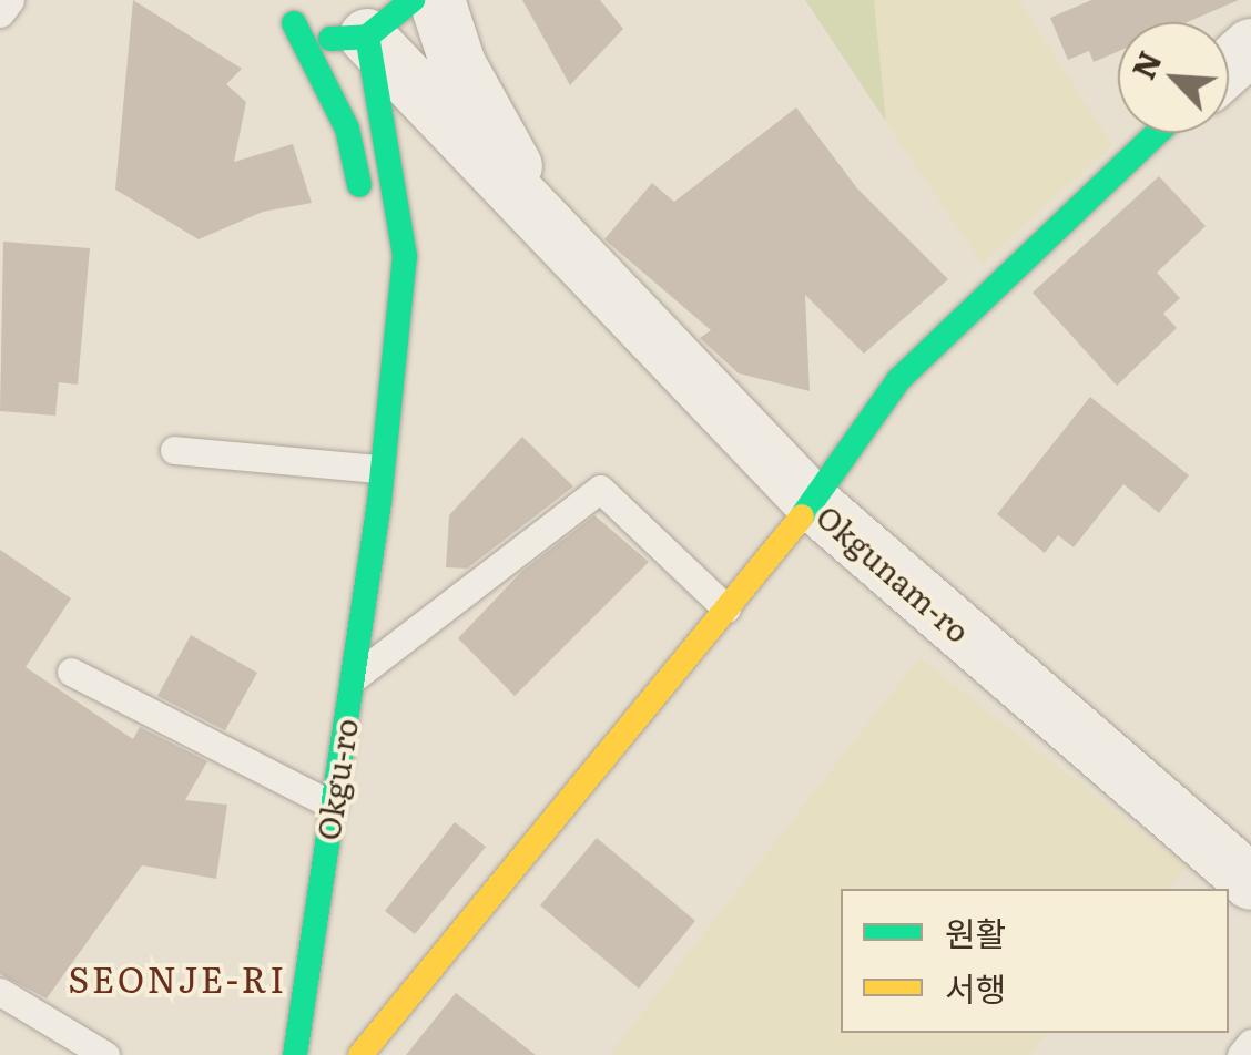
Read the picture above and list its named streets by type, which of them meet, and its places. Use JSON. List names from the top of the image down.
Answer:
{
  "streets": {
    "main road": ["Okgu-ro"],
    "street": ["Okgunam-ro"]
  },
  "districts": ["SEONJE-RI"],
  "legend": ["원활", "서행"],
  "north": "top left"
}
